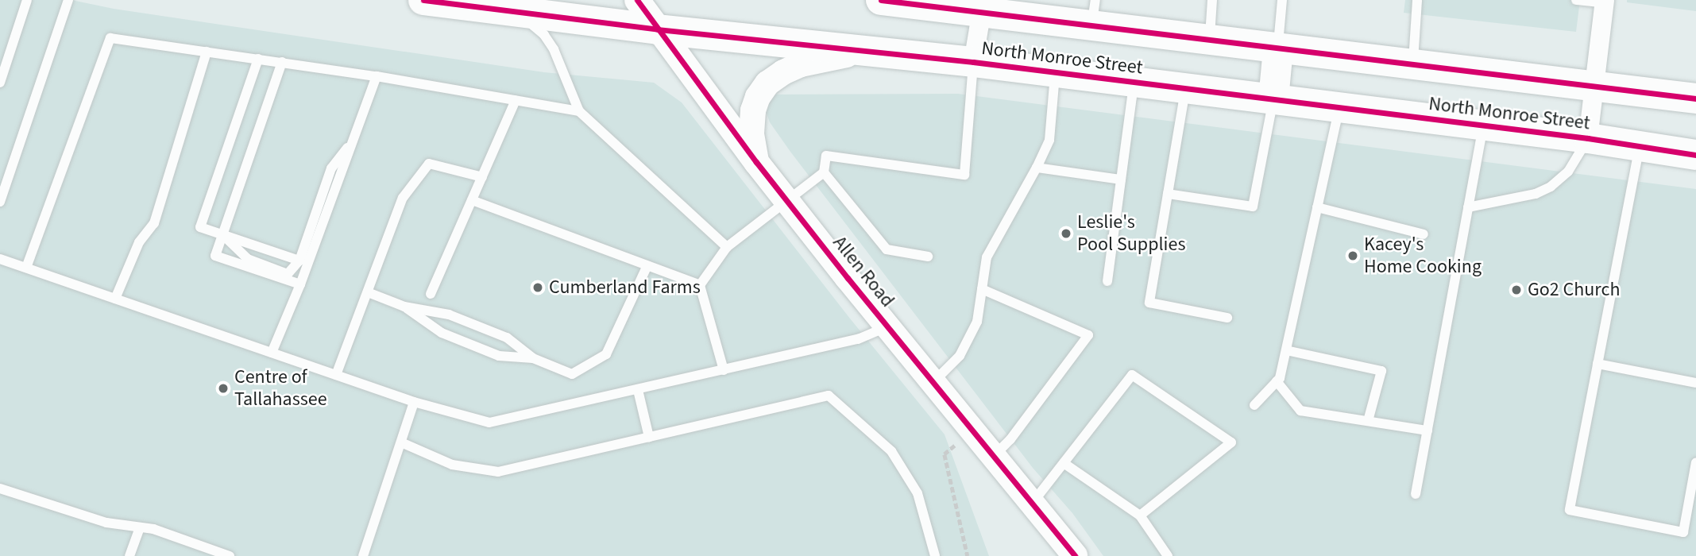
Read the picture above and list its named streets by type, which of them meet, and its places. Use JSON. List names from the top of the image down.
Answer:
{
  "streets": {
    "main road": ["North Monroe Street"],
    "street": ["Allen Road"]
  },
  "crossings": [
    ["North Monroe Street", "Allen Road"]
  ],
  "places": [
    "Leslie's Pool Supplies",
    "Kacey's Home Cooking",
    "Cumberland Farms",
    "Go2 Church",
    "Centre of Tallahassee"
  ]
}
